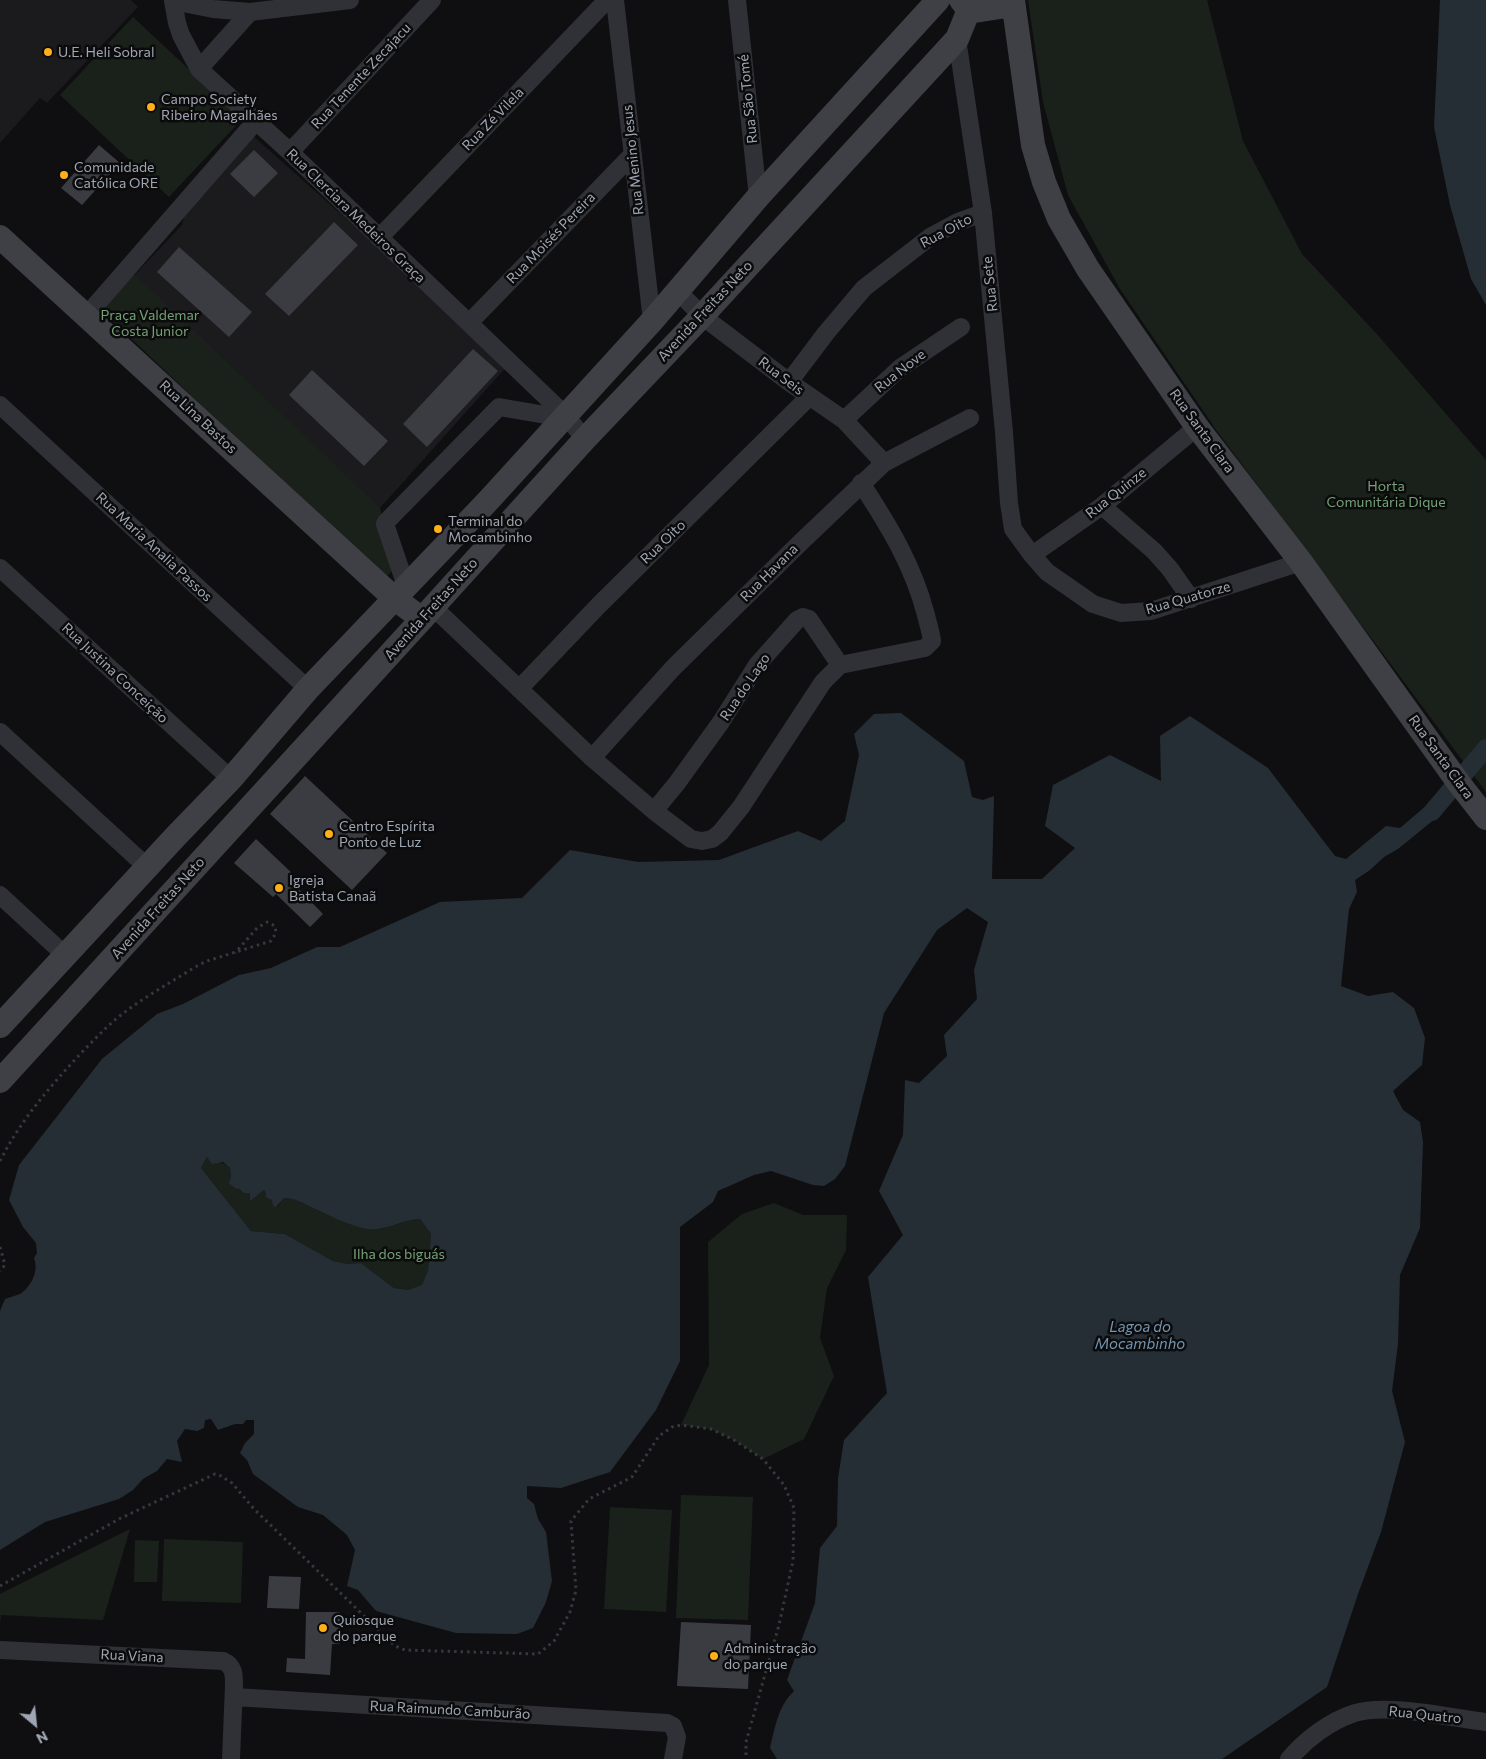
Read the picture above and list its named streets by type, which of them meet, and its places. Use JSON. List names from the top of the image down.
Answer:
{
  "streets": {
    "main road": ["Avenida Freitas Neto", "Rua Lina Bastos", "Rua Santa Clara"],
    "street": [
      "Rua Tenente Zecajacu",
      "Rua São Tomé",
      "Rua Zé Vilela",
      "Rua Menino Jesus",
      "Rua Clerciara Medeiros Graça",
      "Rua Oito",
      "Rua Moisés Pereira",
      "Rua Sete",
      "Rua Nove",
      "Rua Seis",
      "Rua Quinze",
      "Rua Maria Analia Passos",
      "Rua Havana",
      "Rua Quatorze",
      "Rua Justina Conceição",
      "Rua do Lago",
      "Rua Viana",
      "Rua Raimundo Camburão",
      "Rua Quatro"
    ]
  },
  "crossings": [
    ["Rua Tenente Zecajacu", "Rua Clerciara Medeiros Graça"],
    ["Rua Zé Vilela", "Rua Clerciara Medeiros Graça"],
    ["Rua Menino Jesus", "Rua Moisés Pereira"],
    ["Rua Clerciara Medeiros Graça", "Rua Moisés Pereira"],
    ["Rua Clerciara Medeiros Graça", "Avenida Freitas Neto"],
    ["Rua Oito", "Rua Sete"],
    ["Rua Oito", "Rua Seis"],
    ["Rua Sete", "Avenida Freitas Neto"],
    ["Rua Sete", "Rua Quatorze"],
    ["Avenida Freitas Neto", "Rua Seis"],
    ["Avenida Freitas Neto", "Rua Lina Bastos"],
    ["Rua Nove", "Rua Seis"],
    ["Rua Seis", "Rua Havana"],
    ["Rua Santa Clara", "Rua Quinze"],
    ["Rua Santa Clara", "Rua Quatorze"],
    ["Rua Quinze", "Rua Quatorze"],
    ["Rua Viana", "Rua Raimundo Camburão"]
  ],
  "water": ["Lagoa do Mocambinho"],
  "parks": ["Praça Valdemar Costa Junior", "Horta Comunitária Dique", "Ilha dos biguás"],
  "places": [
    "U.E. Heli Sobral",
    "Campo Society Ribeiro Magalhães",
    "Comunidade Católica ORE",
    "Terminal do Mocambinho",
    "Centro Espírita Ponto de Luz",
    "Igreja Batista Canaã",
    "Quiosque do parque",
    "Administração do parque"
  ],
  "north": "bottom right"
}
